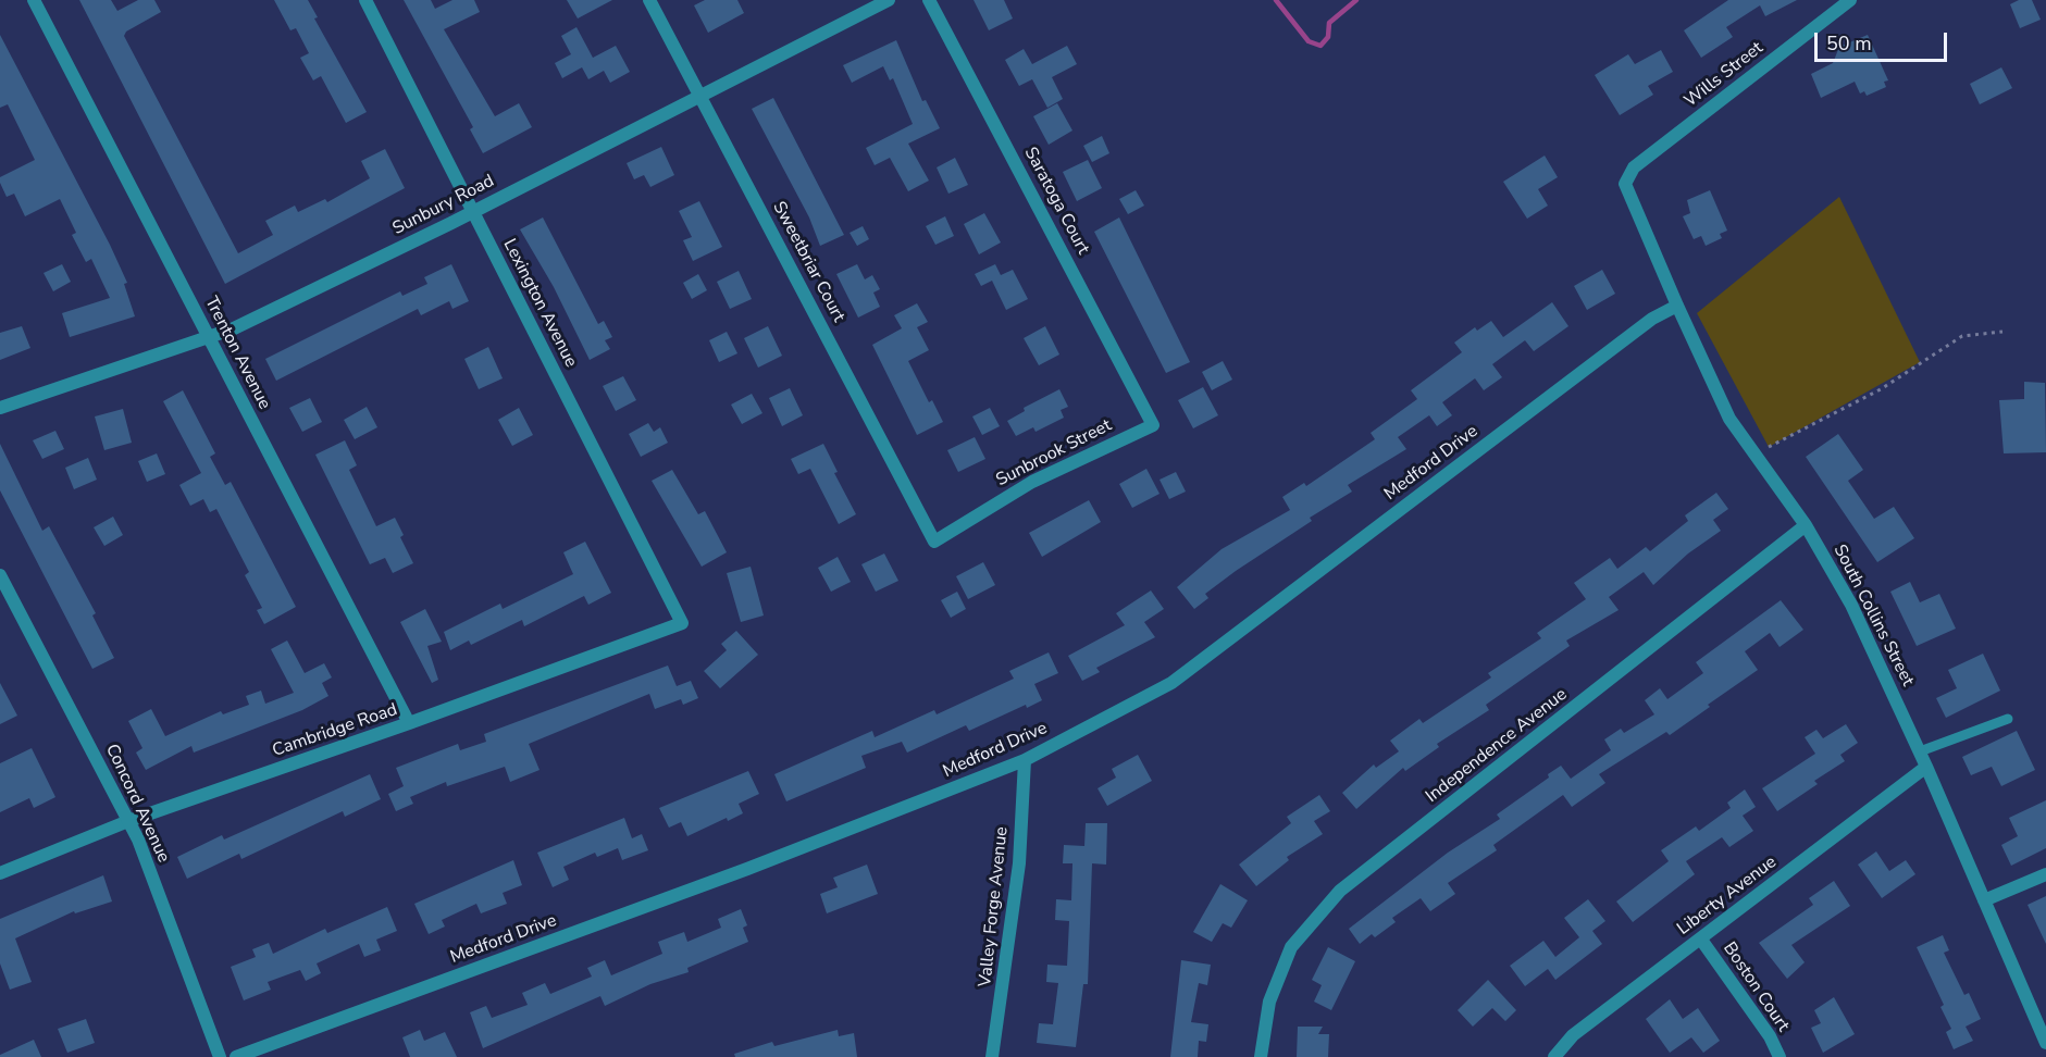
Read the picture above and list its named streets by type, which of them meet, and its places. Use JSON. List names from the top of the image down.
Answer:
{
  "streets": {
    "street": [
      "Wills Street",
      "Saratoga Court",
      "Sunbury Road",
      "Sweetbriar Court",
      "Lexington Avenue",
      "Trenton Avenue",
      "Sunbrook Street",
      "Medford Drive",
      "South Collins Street",
      "Cambridge Road",
      "Independence Avenue",
      "Concord Avenue",
      "Liberty Avenue",
      "Valley Forge Avenue",
      "Boston Court"
    ]
  },
  "crossings": [
    ["Wills Street", "South Collins Street"],
    ["Saratoga Court", "Sunbrook Street"],
    ["Sunbury Road", "Sweetbriar Court"],
    ["Sunbury Road", "Lexington Avenue"],
    ["Sunbury Road", "Trenton Avenue"],
    ["Sweetbriar Court", "Sunbrook Street"],
    ["Lexington Avenue", "Cambridge Road"],
    ["Trenton Avenue", "Cambridge Road"],
    ["Medford Drive", "South Collins Street"],
    ["Medford Drive", "Valley Forge Avenue"],
    ["South Collins Street", "Independence Avenue"],
    ["South Collins Street", "Liberty Avenue"],
    ["Cambridge Road", "Concord Avenue"],
    ["Liberty Avenue", "Boston Court"]
  ],
  "scale_bar": "50 m"
}
